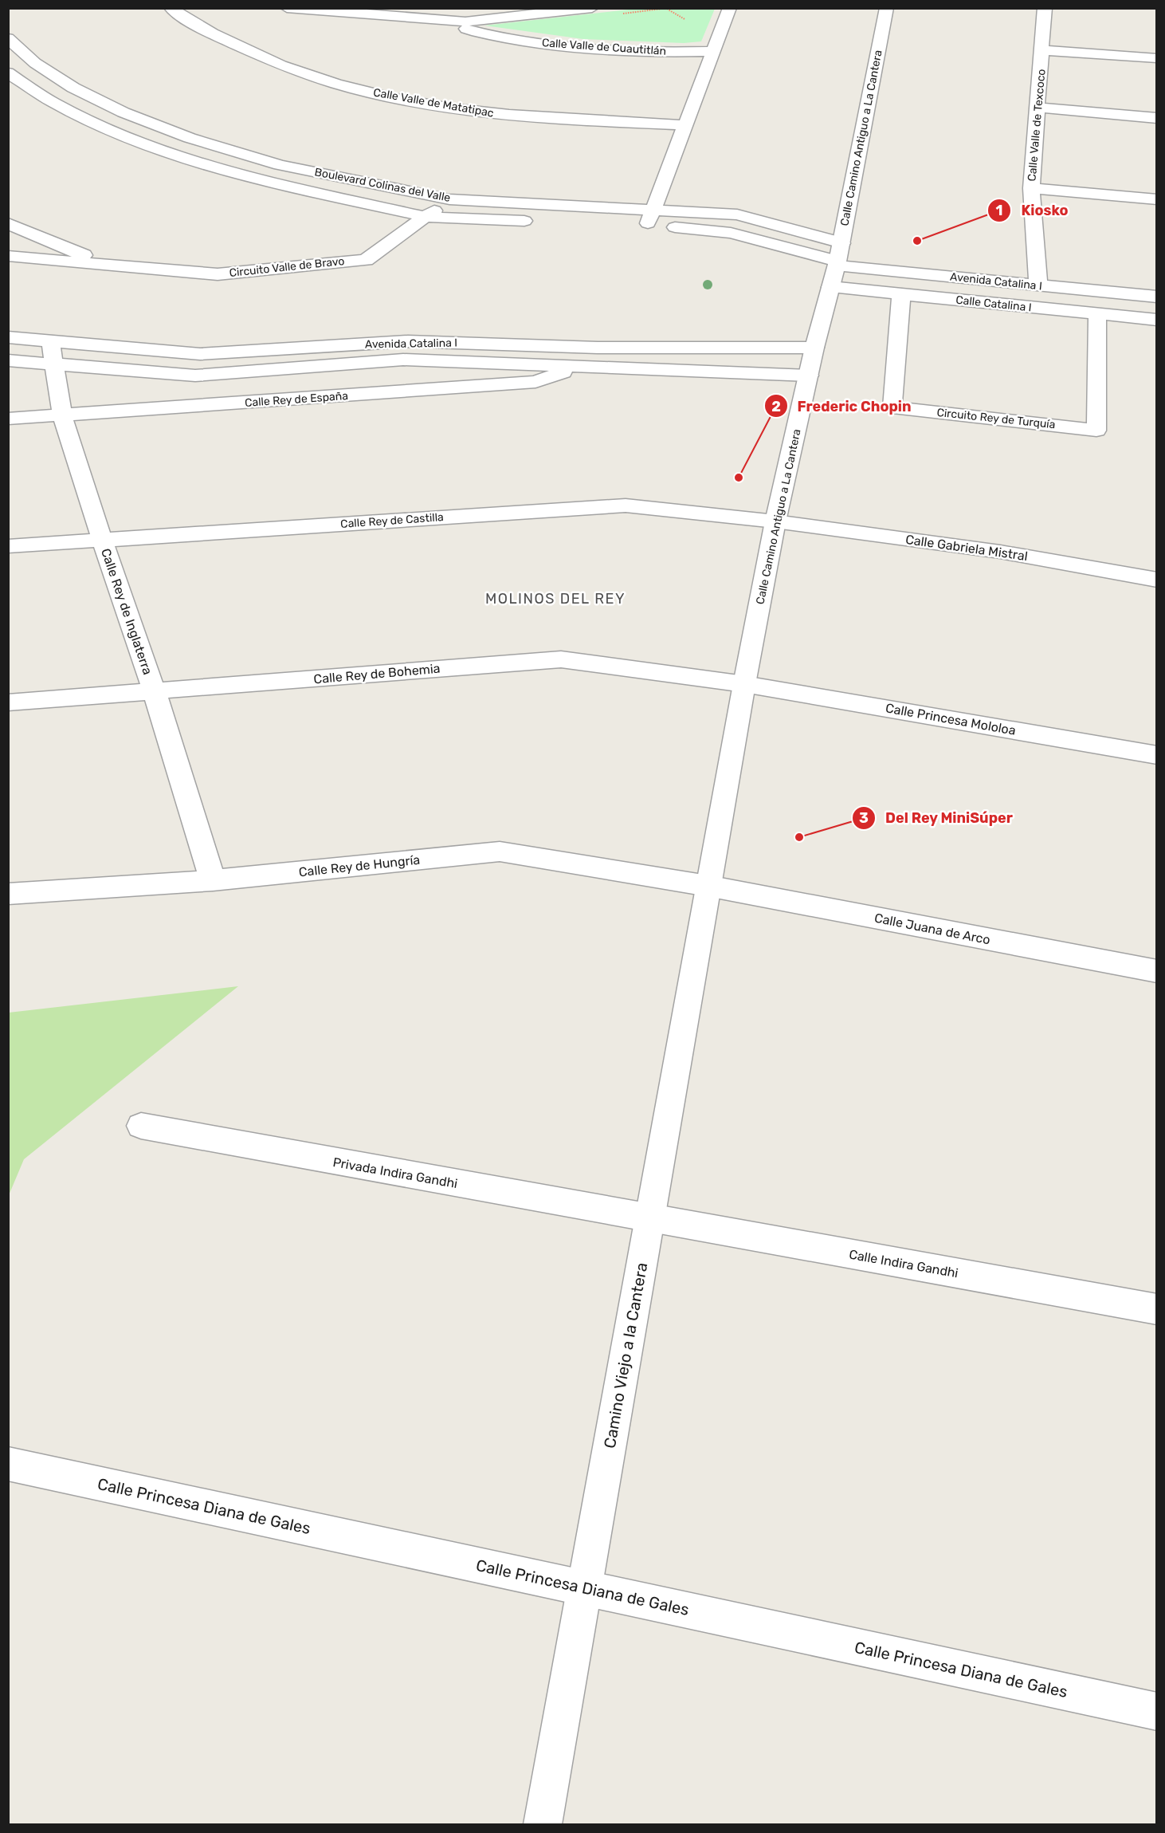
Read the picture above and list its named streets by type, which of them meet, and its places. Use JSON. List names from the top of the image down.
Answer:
{
  "streets": {
    "street": [
      "Calle Valle de Cuautitlán",
      "Calle Valle de Matatipac",
      "Calle Valle de Texcoco",
      "Calle Camino Antiguo a La Cantera",
      "Boulevard Colinas del Valle",
      "Circuito Valle de Bravo",
      "Avenida Catalina I",
      "Calle Catalina I",
      "Calle Rey de España",
      "Circuito Rey de Turquía",
      "Calle Rey de Castilla",
      "Calle Gabriela Mistral",
      "Calle Rey de Inglaterra",
      "Calle Rey de Bohemia",
      "Calle Princesa Mololoa",
      "Calle Rey de Hungría",
      "Calle Juana de Arco",
      "Privada Indira Gandhi",
      "Calle Indira Gandhi",
      "Camino Viejo a la Cantera",
      "Calle Princesa Diana de Gales"
    ]
  },
  "crossings": [
    ["Calle Valle de Texcoco", "Avenida Catalina I"],
    ["Calle Camino Antiguo a La Cantera", "Boulevard Colinas del Valle"],
    ["Calle Camino Antiguo a La Cantera", "Avenida Catalina I"],
    ["Calle Camino Antiguo a La Cantera", "Calle Catalina I"],
    ["Calle Camino Antiguo a La Cantera", "Calle Rey de Castilla"],
    ["Calle Camino Antiguo a La Cantera", "Calle Gabriela Mistral"],
    ["Calle Camino Antiguo a La Cantera", "Calle Rey de Bohemia"],
    ["Calle Camino Antiguo a La Cantera", "Calle Princesa Mololoa"],
    ["Calle Camino Antiguo a La Cantera", "Calle Rey de Hungría"],
    ["Calle Camino Antiguo a La Cantera", "Calle Juana de Arco"],
    ["Calle Camino Antiguo a La Cantera", "Camino Viejo a la Cantera"],
    ["Boulevard Colinas del Valle", "Circuito Valle de Bravo"],
    ["Boulevard Colinas del Valle", "Avenida Catalina I"],
    ["Avenida Catalina I", "Calle Rey de España"],
    ["Avenida Catalina I", "Calle Rey de Inglaterra"],
    ["Calle Catalina I", "Circuito Rey de Turquía"],
    ["Calle Rey de España", "Calle Rey de Inglaterra"],
    ["Calle Rey de Castilla", "Calle Gabriela Mistral"],
    ["Calle Rey de Castilla", "Calle Rey de Inglaterra"],
    ["Calle Rey de Inglaterra", "Calle Rey de Bohemia"],
    ["Calle Rey de Inglaterra", "Calle Rey de Hungría"],
    ["Calle Rey de Bohemia", "Calle Princesa Mololoa"],
    ["Calle Rey de Hungría", "Calle Juana de Arco"],
    ["Calle Rey de Hungría", "Camino Viejo a la Cantera"],
    ["Calle Juana de Arco", "Camino Viejo a la Cantera"],
    ["Privada Indira Gandhi", "Calle Indira Gandhi"],
    ["Privada Indira Gandhi", "Camino Viejo a la Cantera"],
    ["Calle Indira Gandhi", "Camino Viejo a la Cantera"],
    ["Camino Viejo a la Cantera", "Calle Princesa Diana de Gales"]
  ],
  "districts": ["MOLINOS DEL REY"],
  "places": ["Kiosko", "Frederic Chopin", "Del Rey MiniSúper"]
}
